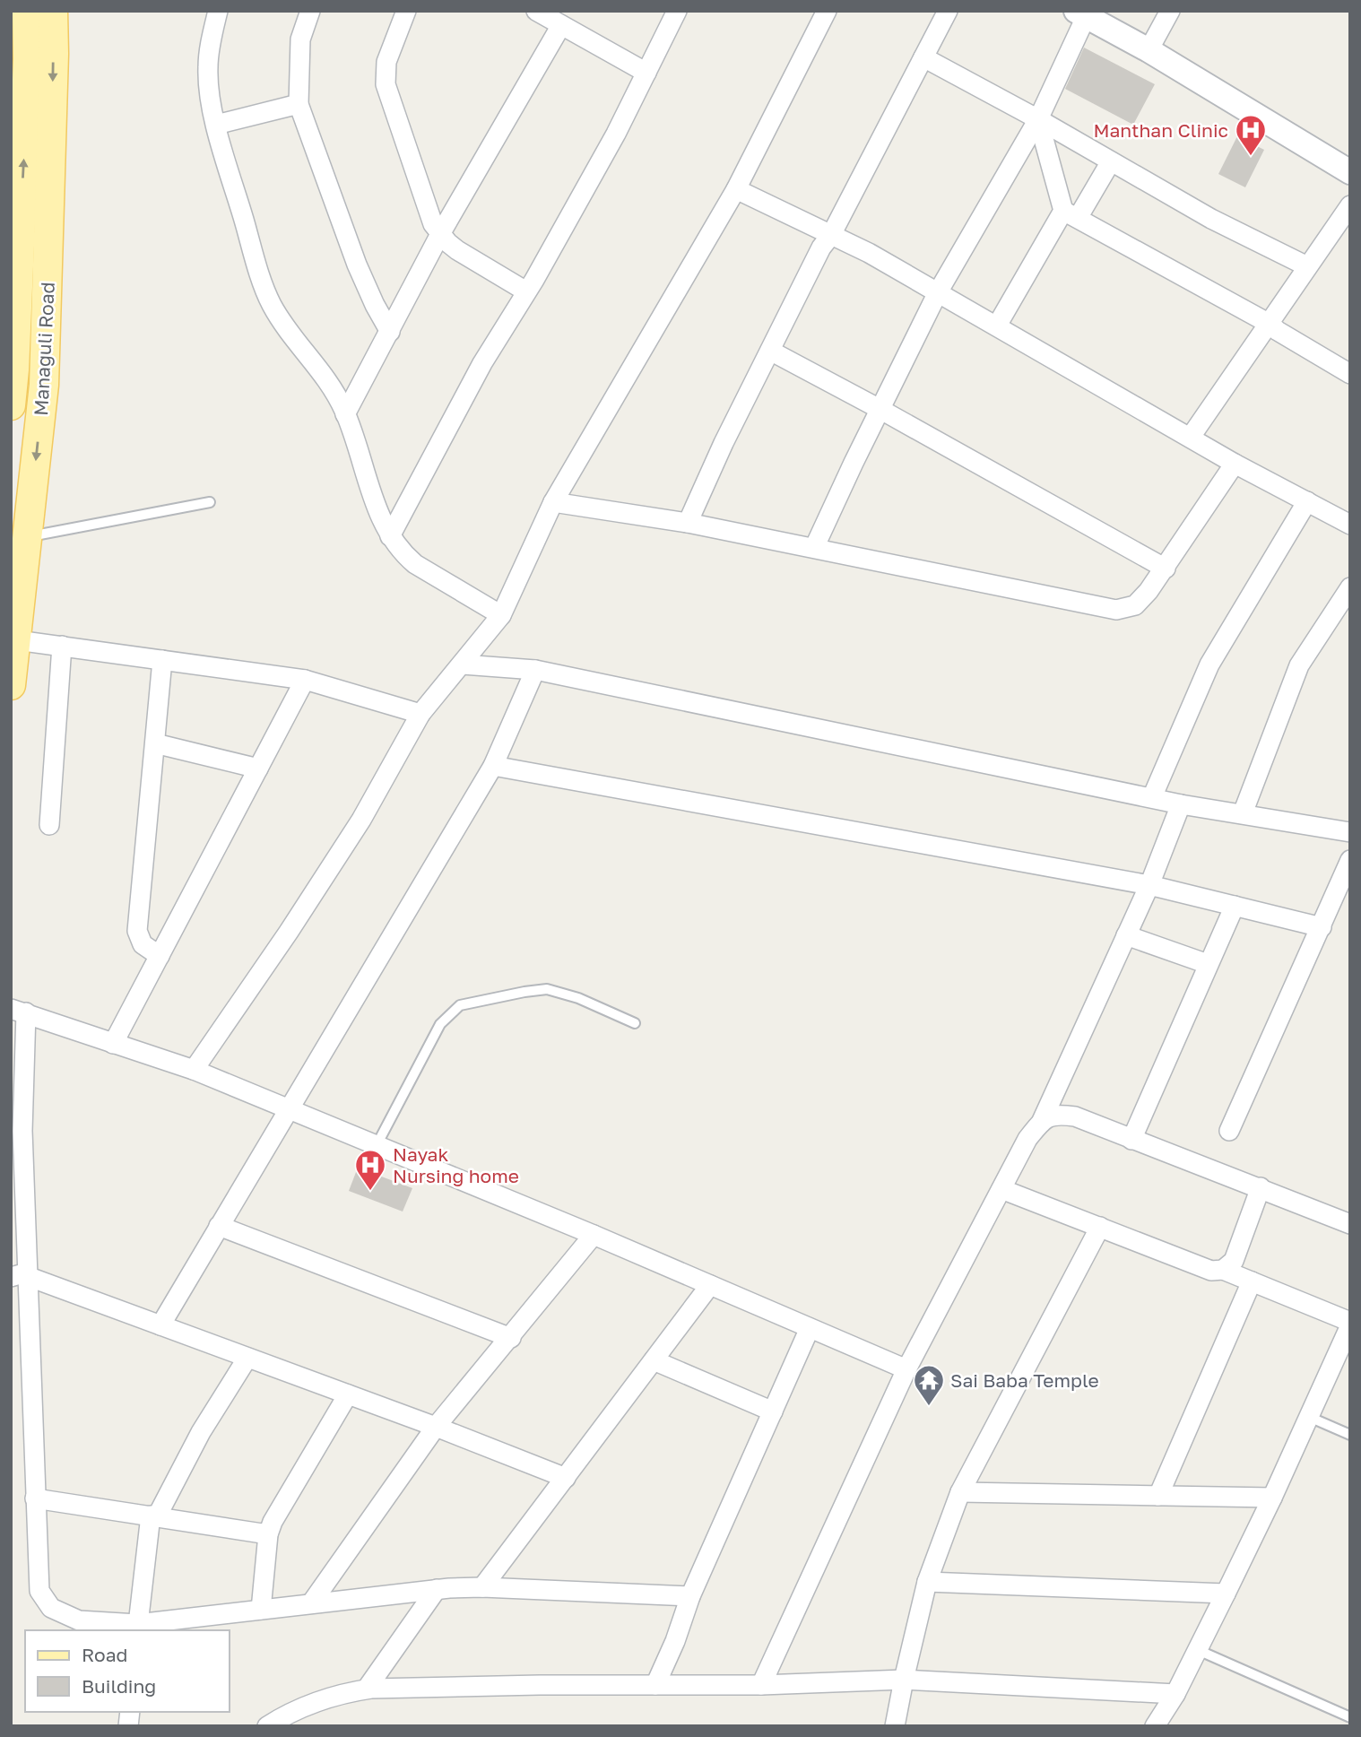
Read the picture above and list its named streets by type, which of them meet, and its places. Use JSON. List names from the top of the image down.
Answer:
{
  "streets": {
    "main road": ["Managuli Road"]
  },
  "places": {
    "hospital": ["Manthan Clinic", "Nayak Nursing home"],
    "temple": ["Sai Baba Temple"]
  },
  "legend": ["Road", "Building"]
}
